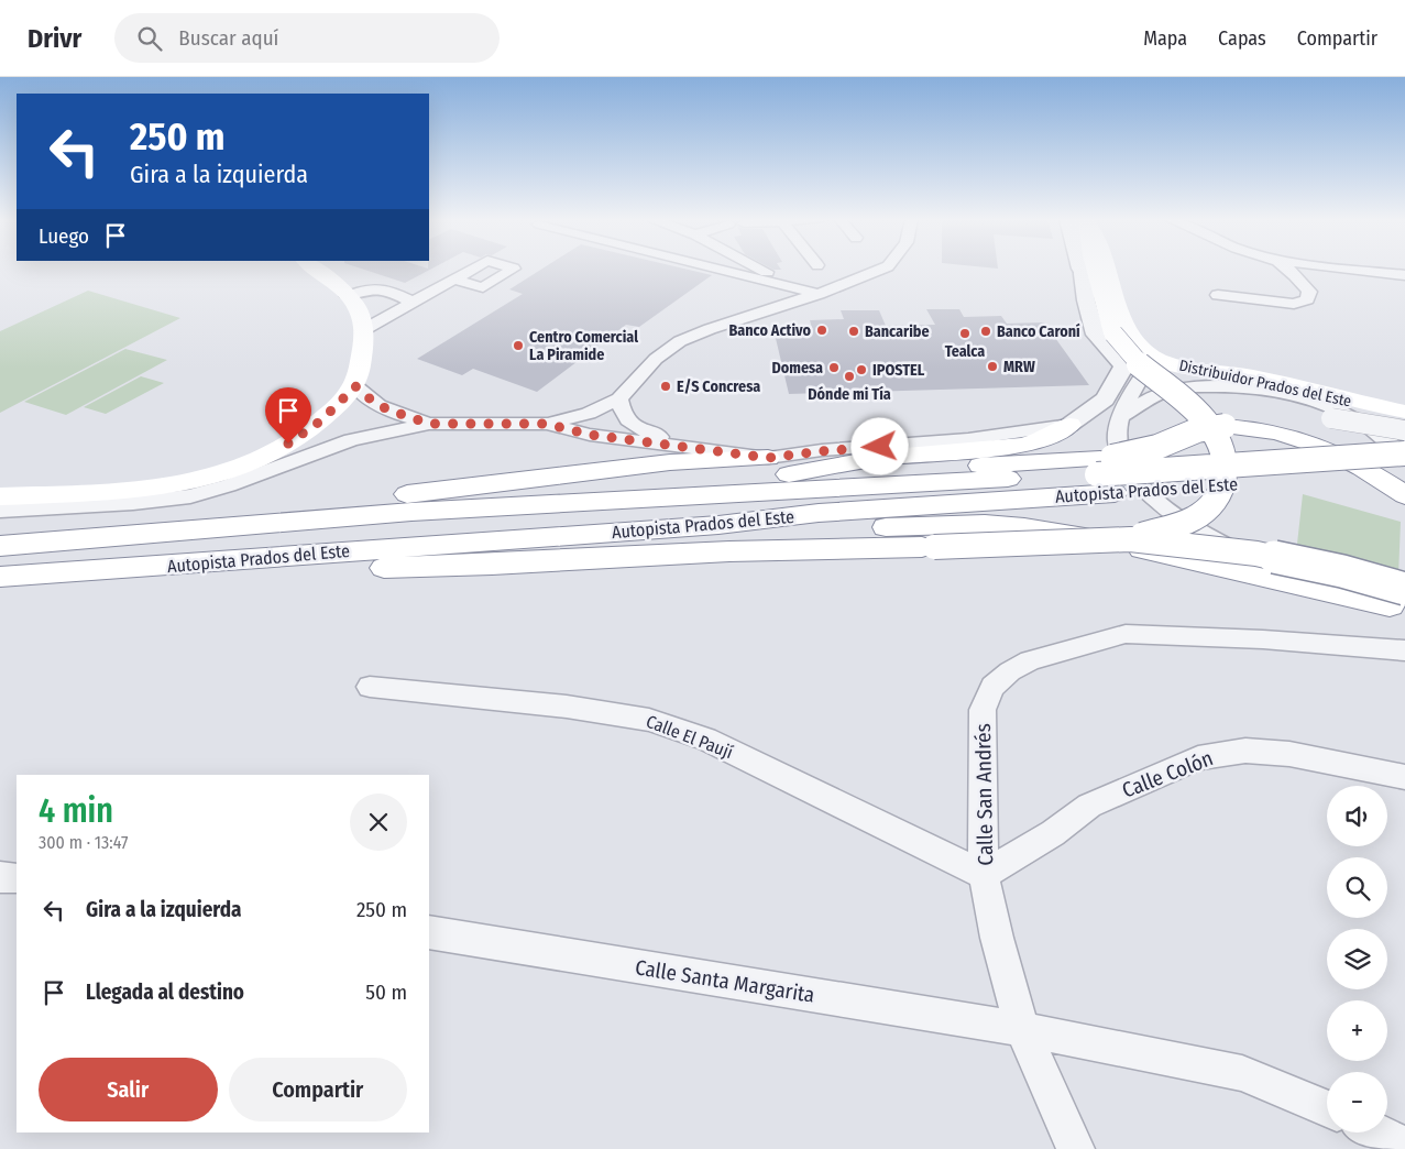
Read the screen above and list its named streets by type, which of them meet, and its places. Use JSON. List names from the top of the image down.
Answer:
{
  "streets": {
    "main road": ["Distribuidor Prados del Este", "Autopista Prados del Este"],
    "street": [
      "Calle El Paují",
      "Calle Colón",
      "Calle San Andrés",
      "Calle Santa Margarita"
    ]
  },
  "crossings": [
    ["Distribuidor Prados del Este", "Autopista Prados del Este"],
    ["Calle El Paují", "Calle Colón"],
    ["Calle El Paují", "Calle San Andrés"],
    ["Calle Colón", "Calle San Andrés"],
    ["Calle San Andrés", "Calle Santa Margarita"]
  ],
  "places": [
    "Banco Activo",
    "Bancaribe",
    "Banco Caroní",
    "Tealca",
    "Centro Comercial La Piramide",
    "MRW",
    "Domesa",
    "IPOSTEL",
    "Dónde mi Tía",
    "E/S Concresa"
  ],
  "page": {
    "header": "Drivr",
    "search": "Buscar aquí",
    "nav": ["Mapa", "Capas", "Compartir"],
    "turn": ["250 m", "Gira a la izquierda"],
    "then": "Luego",
    "heading": ["4 min", "300 m · 13:47"],
    "map_buttons": ["+", "−"],
    "list": [
      {
        "name": "Gira a la izquierda",
        "value": "250 m"
      },
      {
        "name": "Llegada al destino",
        "value": "50 m"
      }
    ],
    "buttons": ["Salir", "Compartir"]
  }
}
